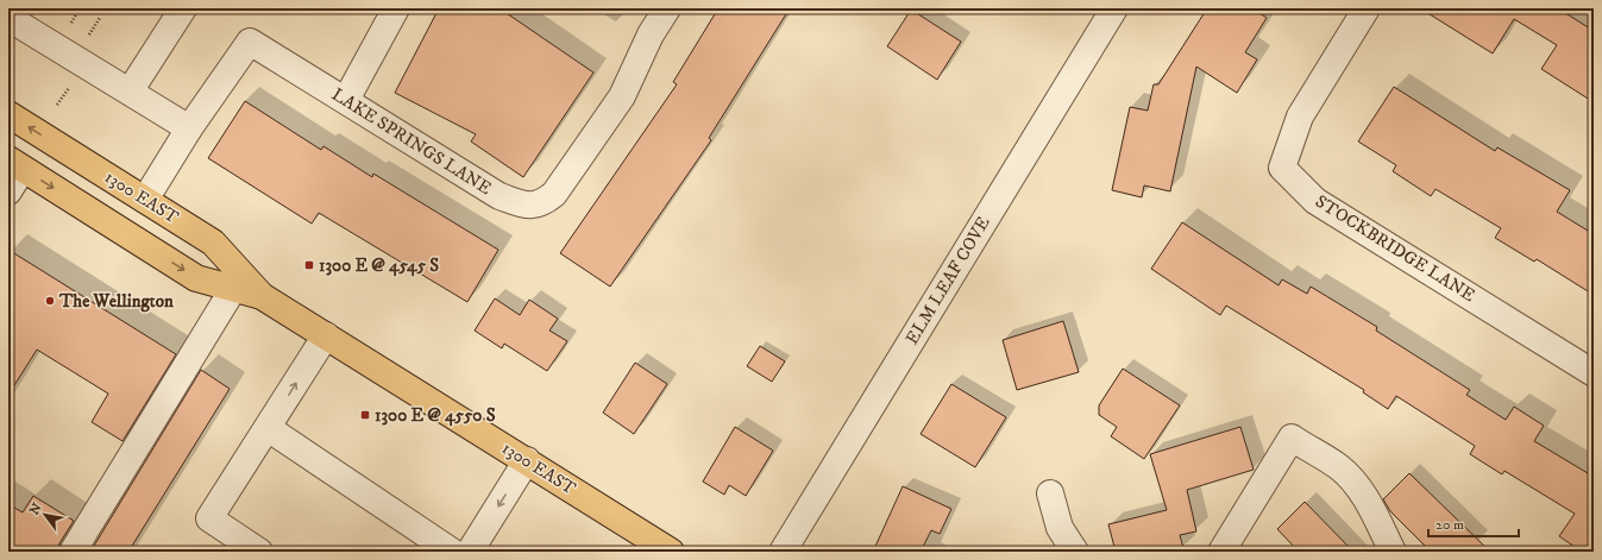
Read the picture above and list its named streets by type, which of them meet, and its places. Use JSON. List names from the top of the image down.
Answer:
{
  "streets": {
    "main road": ["1300 EAST"],
    "street": ["LAKE SPRINGS LANE", "STOCKBRIDGE LANE", "ELM LEAF COVE"]
  },
  "crossings": [
    ["LAKE SPRINGS LANE", "1300 EAST"]
  ],
  "places": {
    "transit": ["1300 E @ 4545 S", "1300 E @ 4550 S"],
    "other": ["The Wellington"]
  },
  "scale_bar": "20 m",
  "north": "top left"
}
